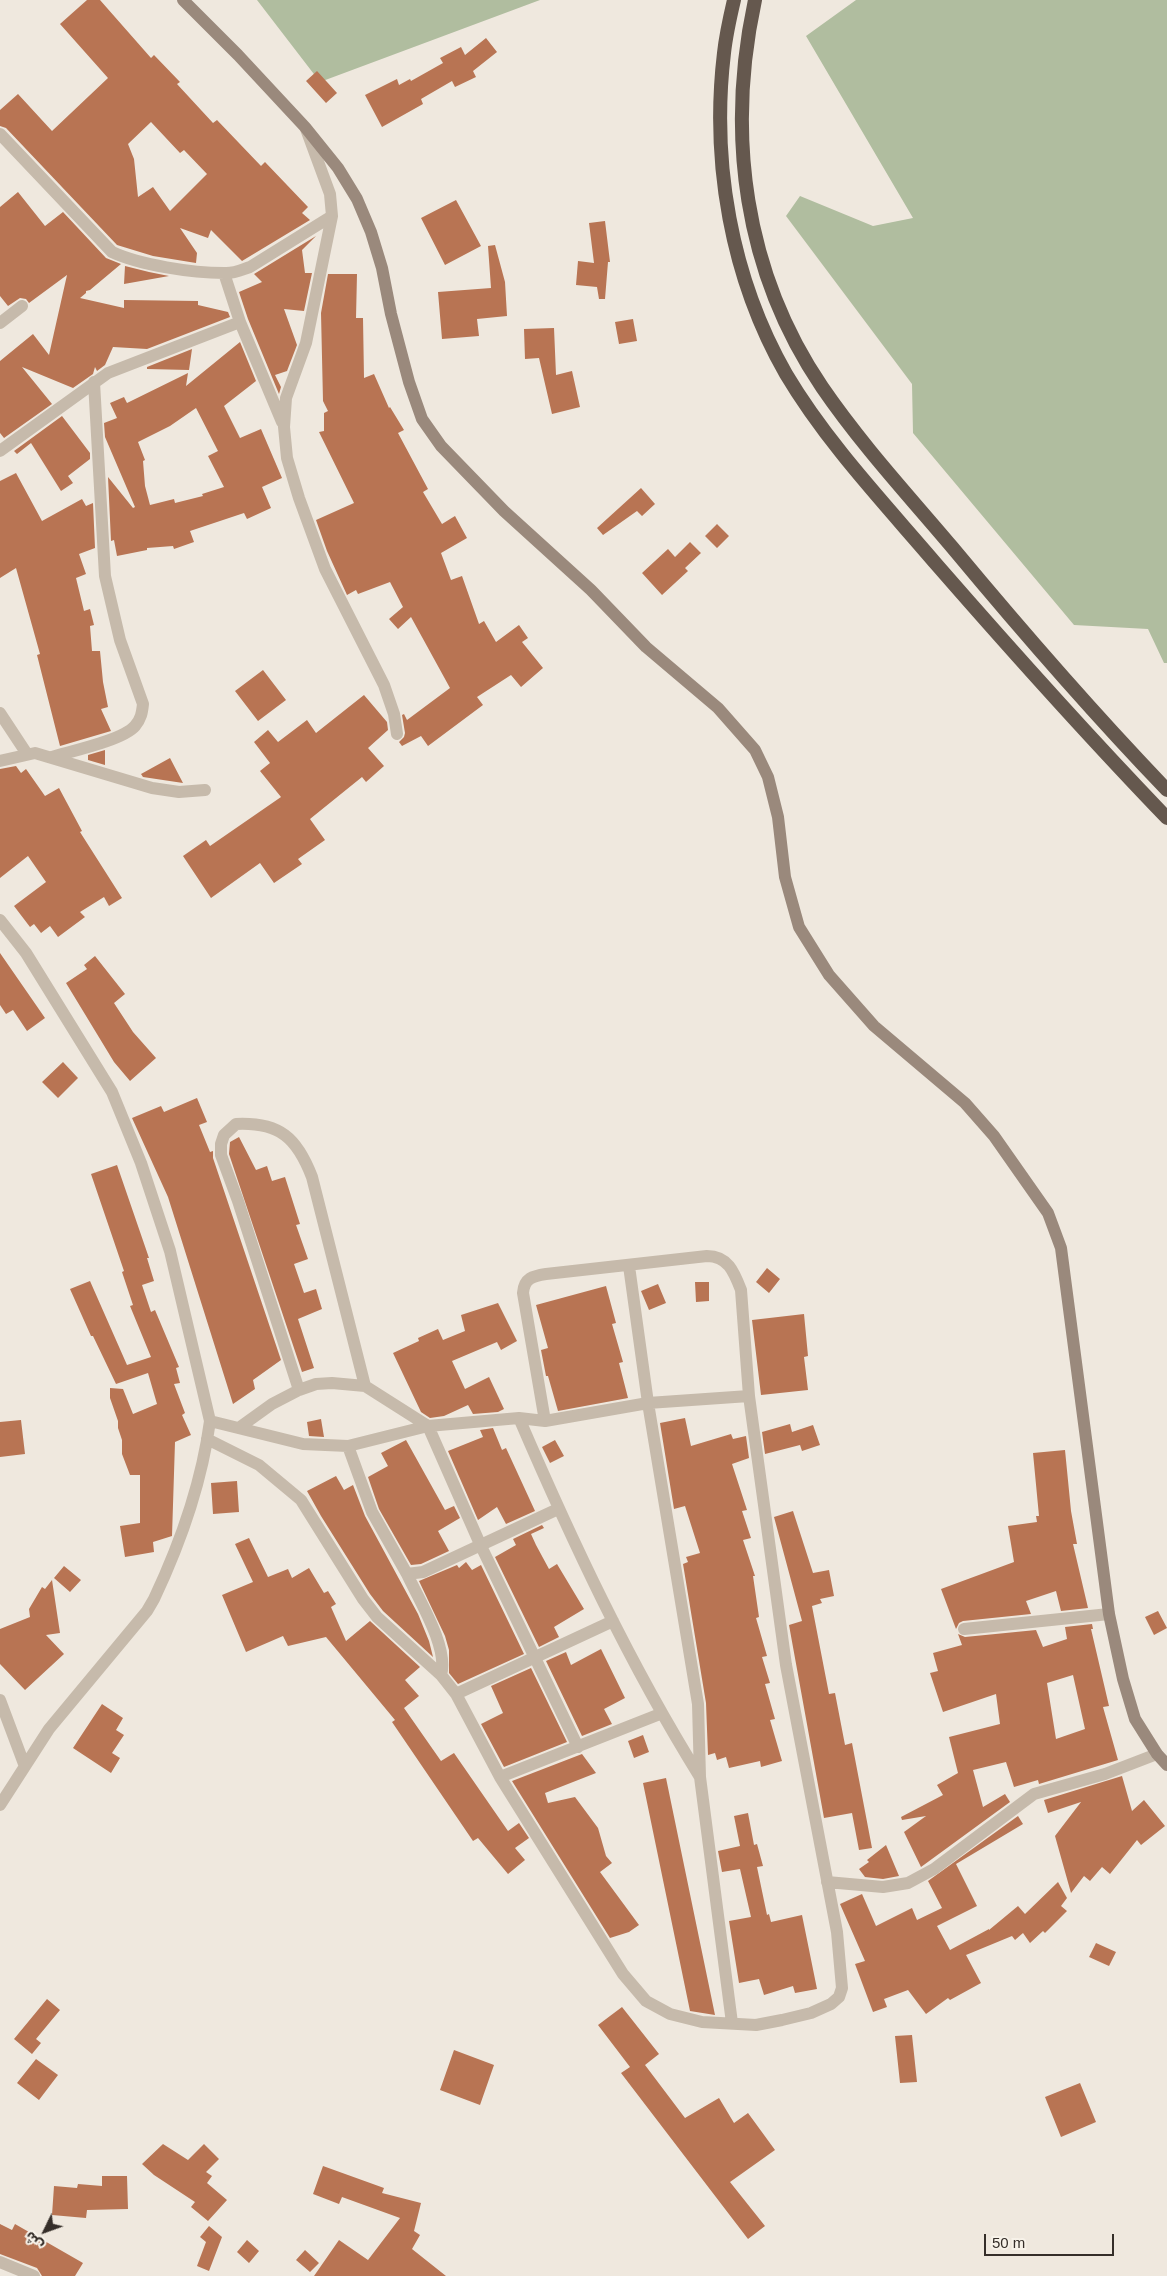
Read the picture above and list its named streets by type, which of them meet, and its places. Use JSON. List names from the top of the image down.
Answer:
{
  "scale_bar": "50 m",
  "north": "bottom left"
}
